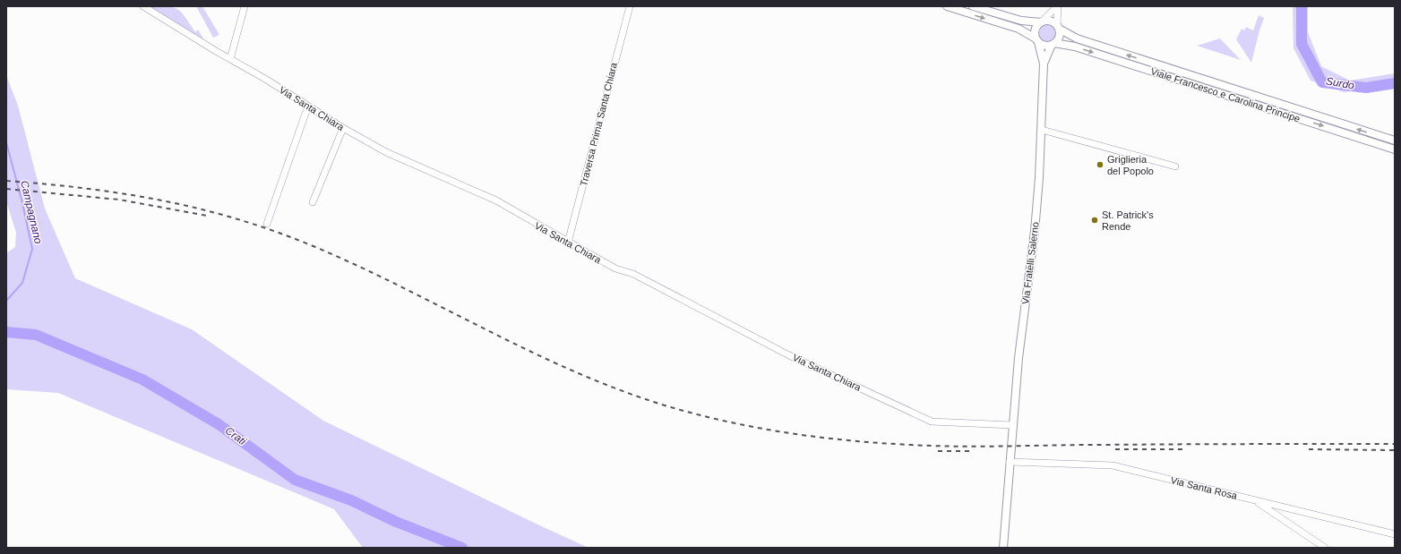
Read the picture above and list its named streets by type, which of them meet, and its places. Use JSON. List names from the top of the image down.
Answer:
{
  "streets": {
    "street": [
      "Viale Francesco e Carolina Principe",
      "Via Santa Chiara",
      "Traversa Prima Santa Chiara",
      "Via Fratelli Salerno",
      "Via Santa Rosa"
    ]
  },
  "crossings": [
    ["Viale Francesco e Carolina Principe", "Via Fratelli Salerno"],
    ["Via Santa Chiara", "Traversa Prima Santa Chiara"],
    ["Via Santa Chiara", "Via Fratelli Salerno"],
    ["Via Fratelli Salerno", "Via Santa Rosa"]
  ],
  "water": ["Surdo", "Campagnano", "Crati"],
  "places": ["Griglieria del Popolo", "St. Patrick's Rende"]
}
